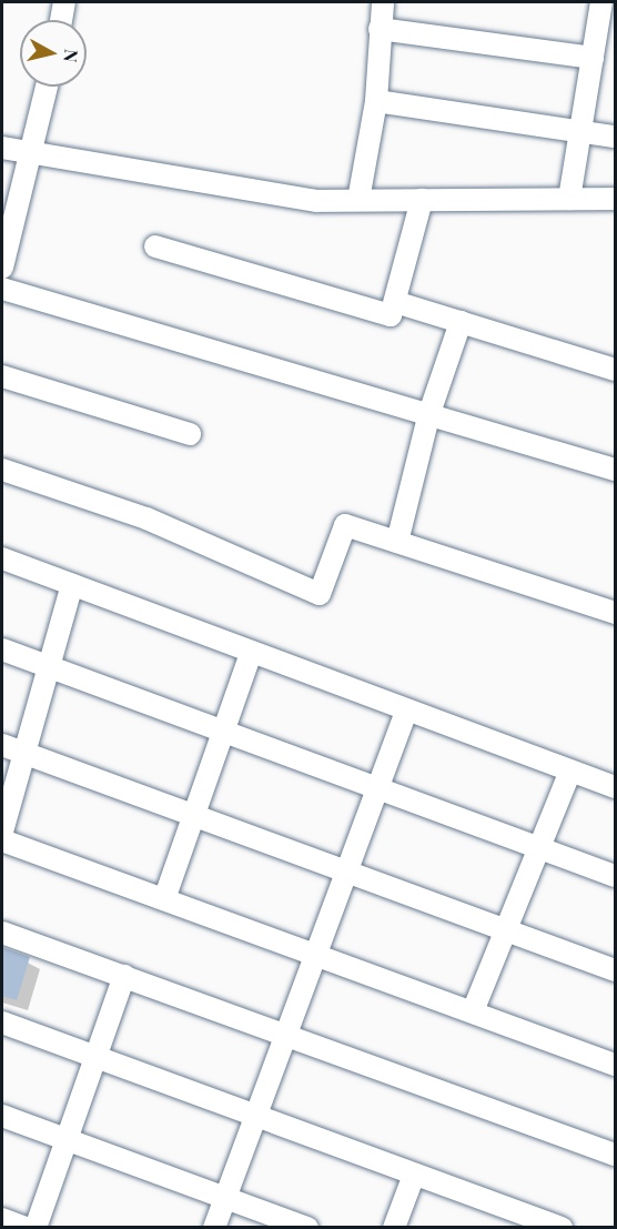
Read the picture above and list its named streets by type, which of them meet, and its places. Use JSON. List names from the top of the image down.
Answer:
{
  "north": "right"
}
